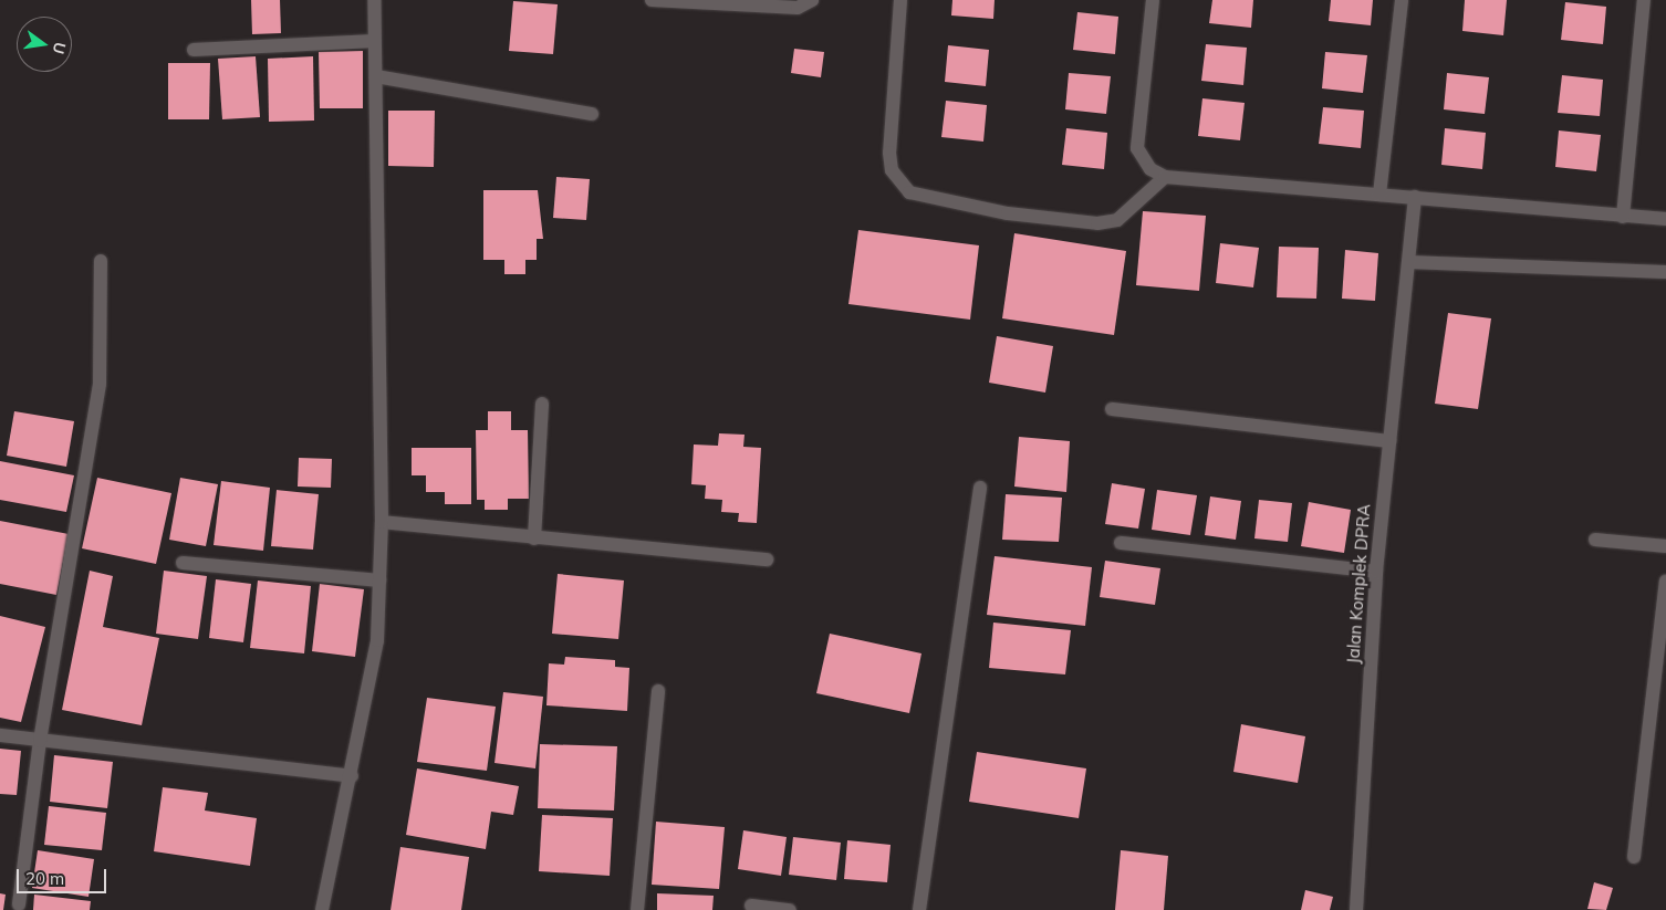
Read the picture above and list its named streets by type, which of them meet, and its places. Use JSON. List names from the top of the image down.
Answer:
{
  "streets": {
    "street": ["Jalan Komplek DPRA"]
  },
  "scale_bar": "20 m",
  "north": "right"
}
